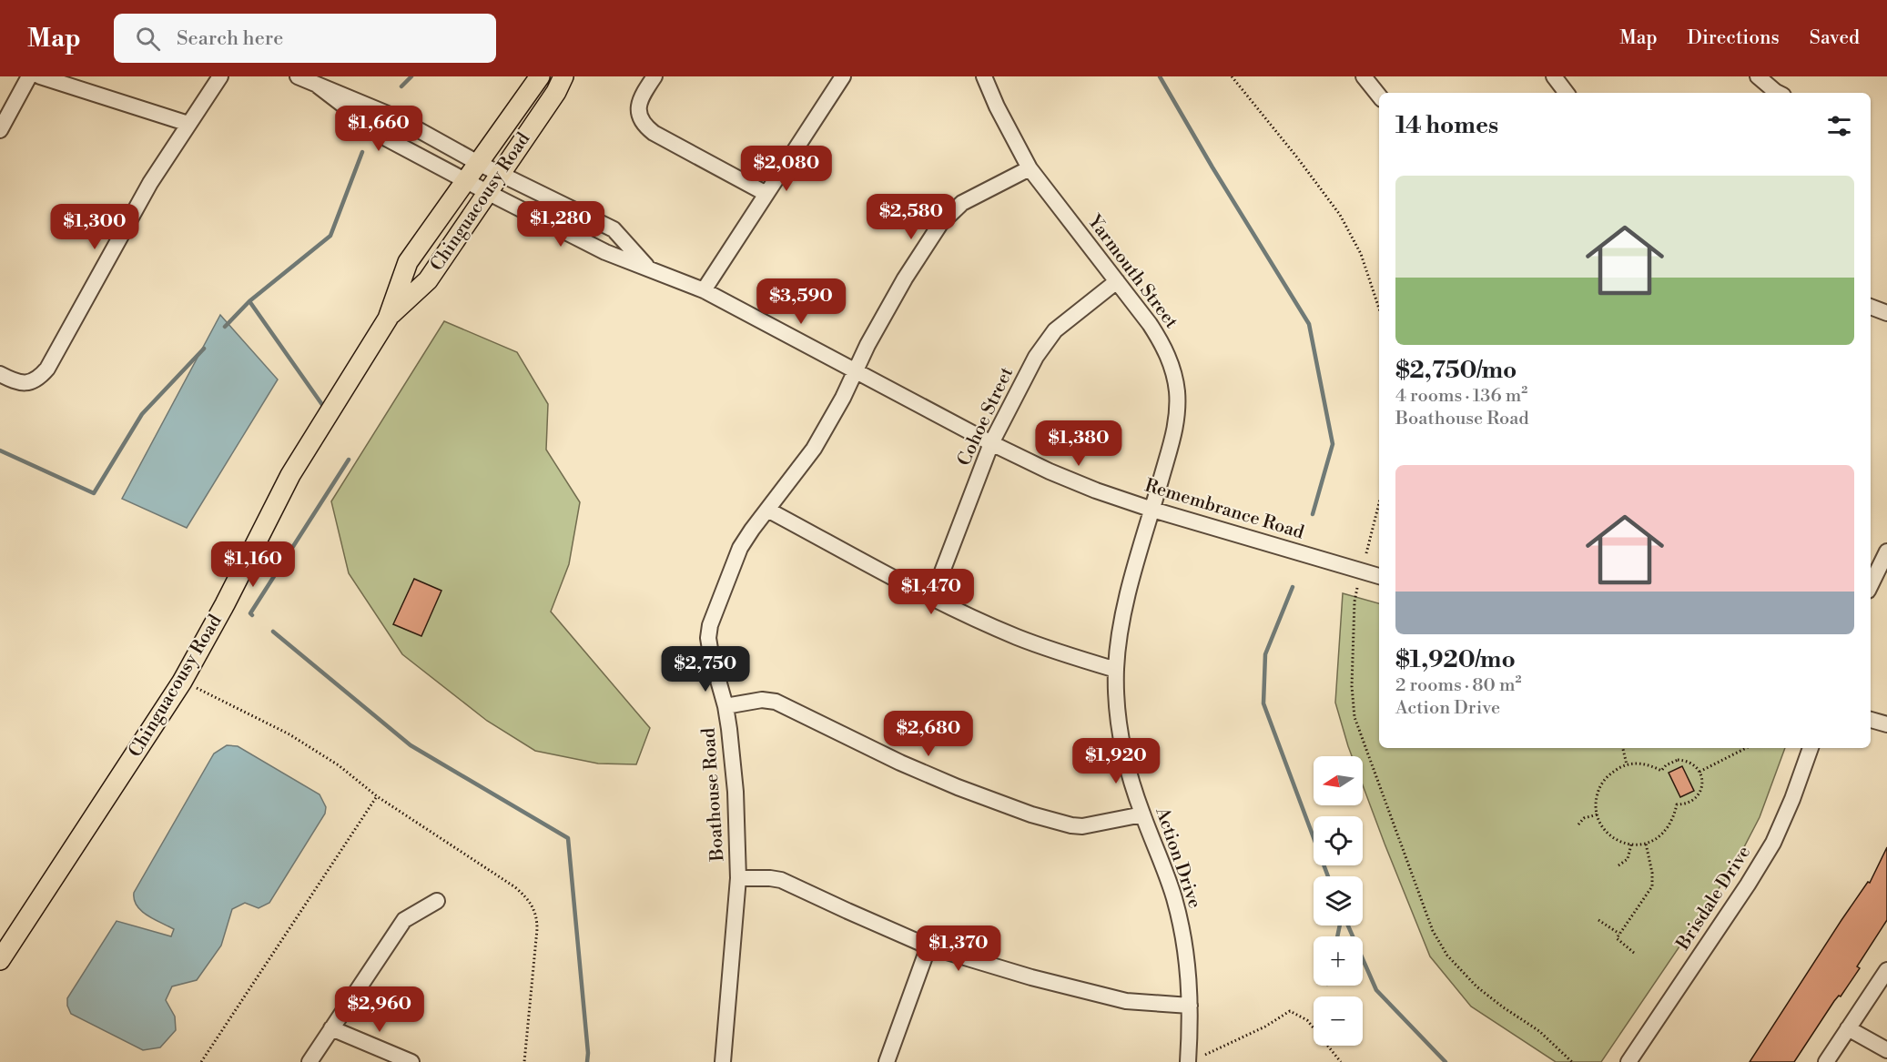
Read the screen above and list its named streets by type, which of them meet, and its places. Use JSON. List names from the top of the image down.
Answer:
{
  "streets": {
    "main road": ["Chinguacousy Road"],
    "street": [
      "Yarmouth Street",
      "Cohoe Street",
      "Remembrance Road",
      "Boathouse Road",
      "Action Drive",
      "Brisdale Drive"
    ]
  },
  "crossings": [
    ["Chinguacousy Road", "Remembrance Road"],
    ["Yarmouth Street", "Cohoe Street"],
    ["Yarmouth Street", "Remembrance Road"],
    ["Yarmouth Street", "Boathouse Road"],
    ["Yarmouth Street", "Action Drive"],
    ["Cohoe Street", "Remembrance Road"],
    ["Remembrance Road", "Boathouse Road"],
    ["Remembrance Road", "Action Drive"]
  ],
  "north": "left",
  "page": {
    "header": "Map",
    "search": "Search here",
    "nav": ["Map", "Directions", "Saved"],
    "heading": "14 homes",
    "price": [
      "$1,660",
      "$2,080",
      "$2,580",
      "$1,280",
      "$1,300",
      "$3,590",
      "$1,380",
      "$1,160",
      "$1,470",
      "$2,750",
      "$2,680",
      "$1,920",
      "$1,370",
      "$2,960"
    ],
    "list": [
      {
        "name": "$2,750/mo",
        "note": "4 rooms · 136 m² · Boathouse Road"
      },
      {
        "name": "$1,920/mo",
        "note": "2 rooms · 80 m² · Action Drive"
      }
    ],
    "map_buttons": ["+", "−"]
  }
}
